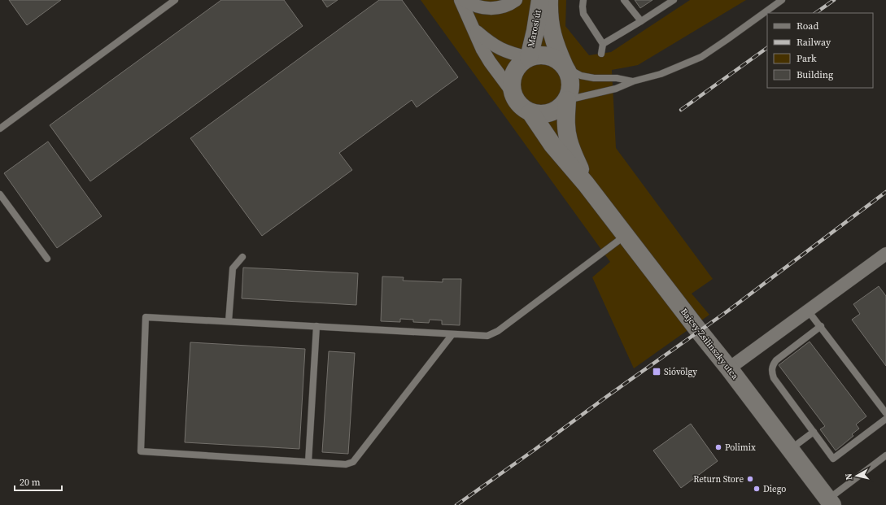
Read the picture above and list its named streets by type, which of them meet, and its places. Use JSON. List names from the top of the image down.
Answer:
{
  "streets": {
    "street": ["Marosi út", "Bajcsy-Zsilinszky utca"]
  },
  "crossings": [
    ["Marosi út", "Bajcsy-Zsilinszky utca"]
  ],
  "places": {
    "transit": ["Sióvölgy"],
    "other": ["Polimix", "Return Store", "Diego"]
  },
  "legend": [
    "Road",
    "Railway",
    "Park",
    "Building"
  ],
  "scale_bar": "20 m",
  "north": "left"
}
